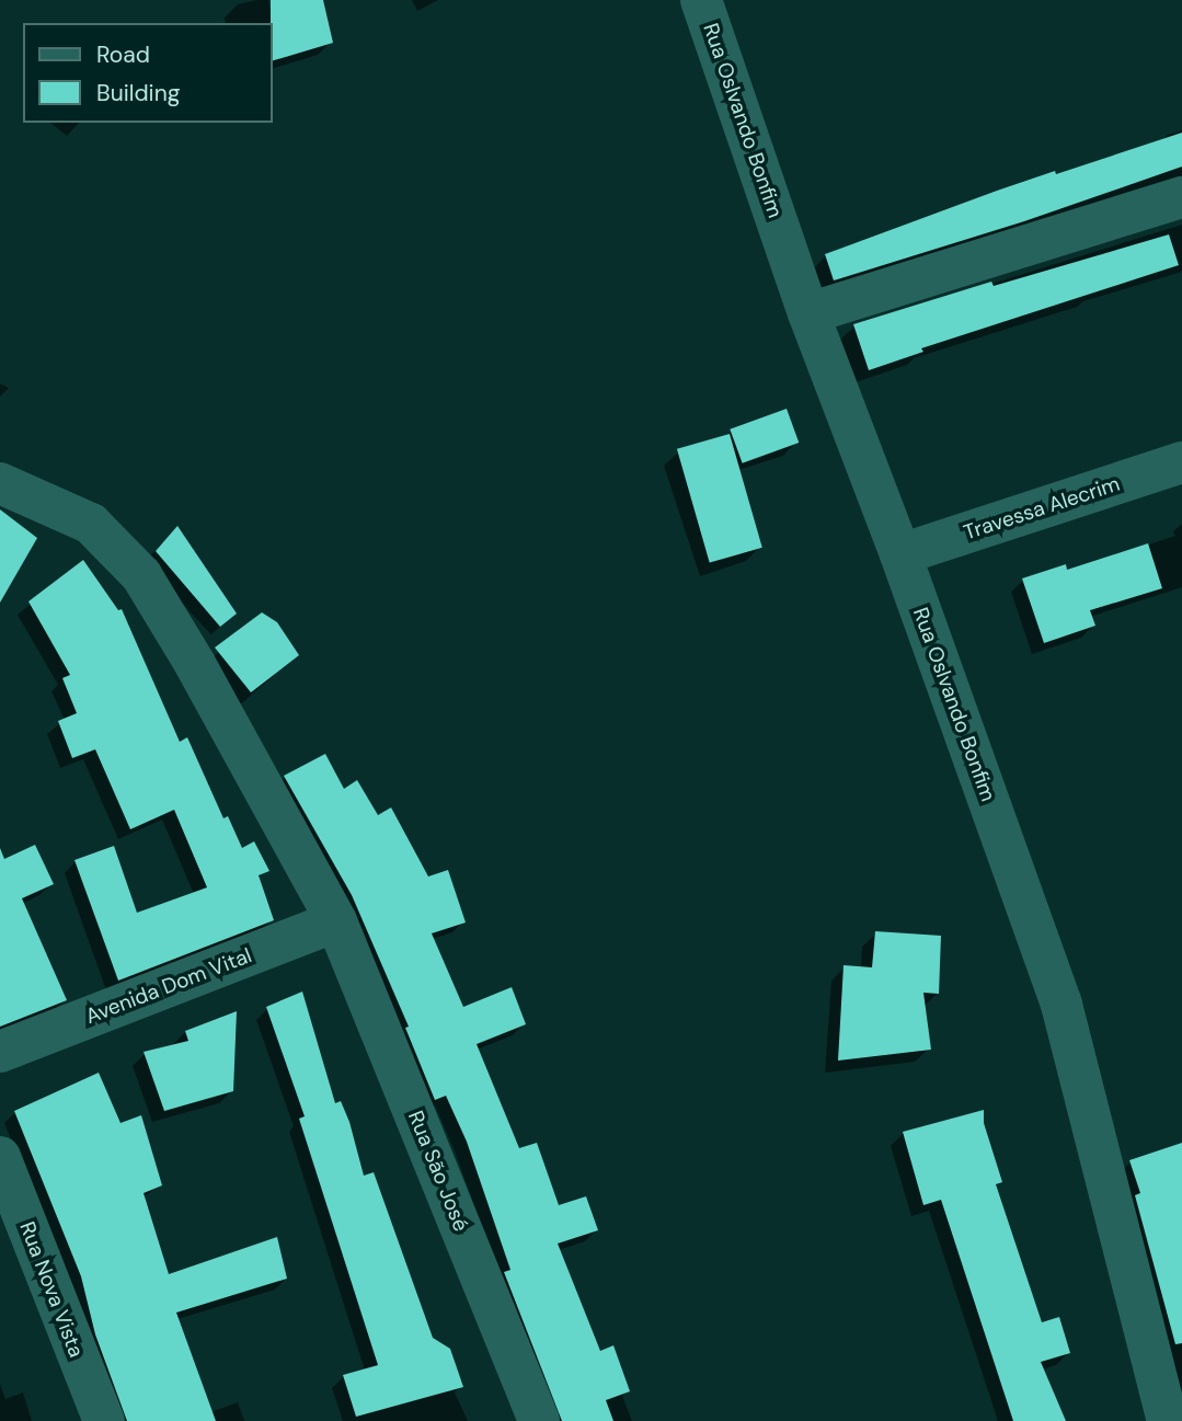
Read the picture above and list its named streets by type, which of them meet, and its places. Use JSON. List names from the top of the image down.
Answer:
{
  "streets": {
    "street": [
      "Rua Oslvando Bonfim",
      "Travessa Alecrim",
      "Avenida Dom Vital",
      "Rua São José",
      "Rua Nova Vista"
    ]
  },
  "crossings": [
    ["Rua Oslvando Bonfim", "Travessa Alecrim"],
    ["Avenida Dom Vital", "Rua São José"]
  ],
  "legend": ["Road", "Building"]
}
